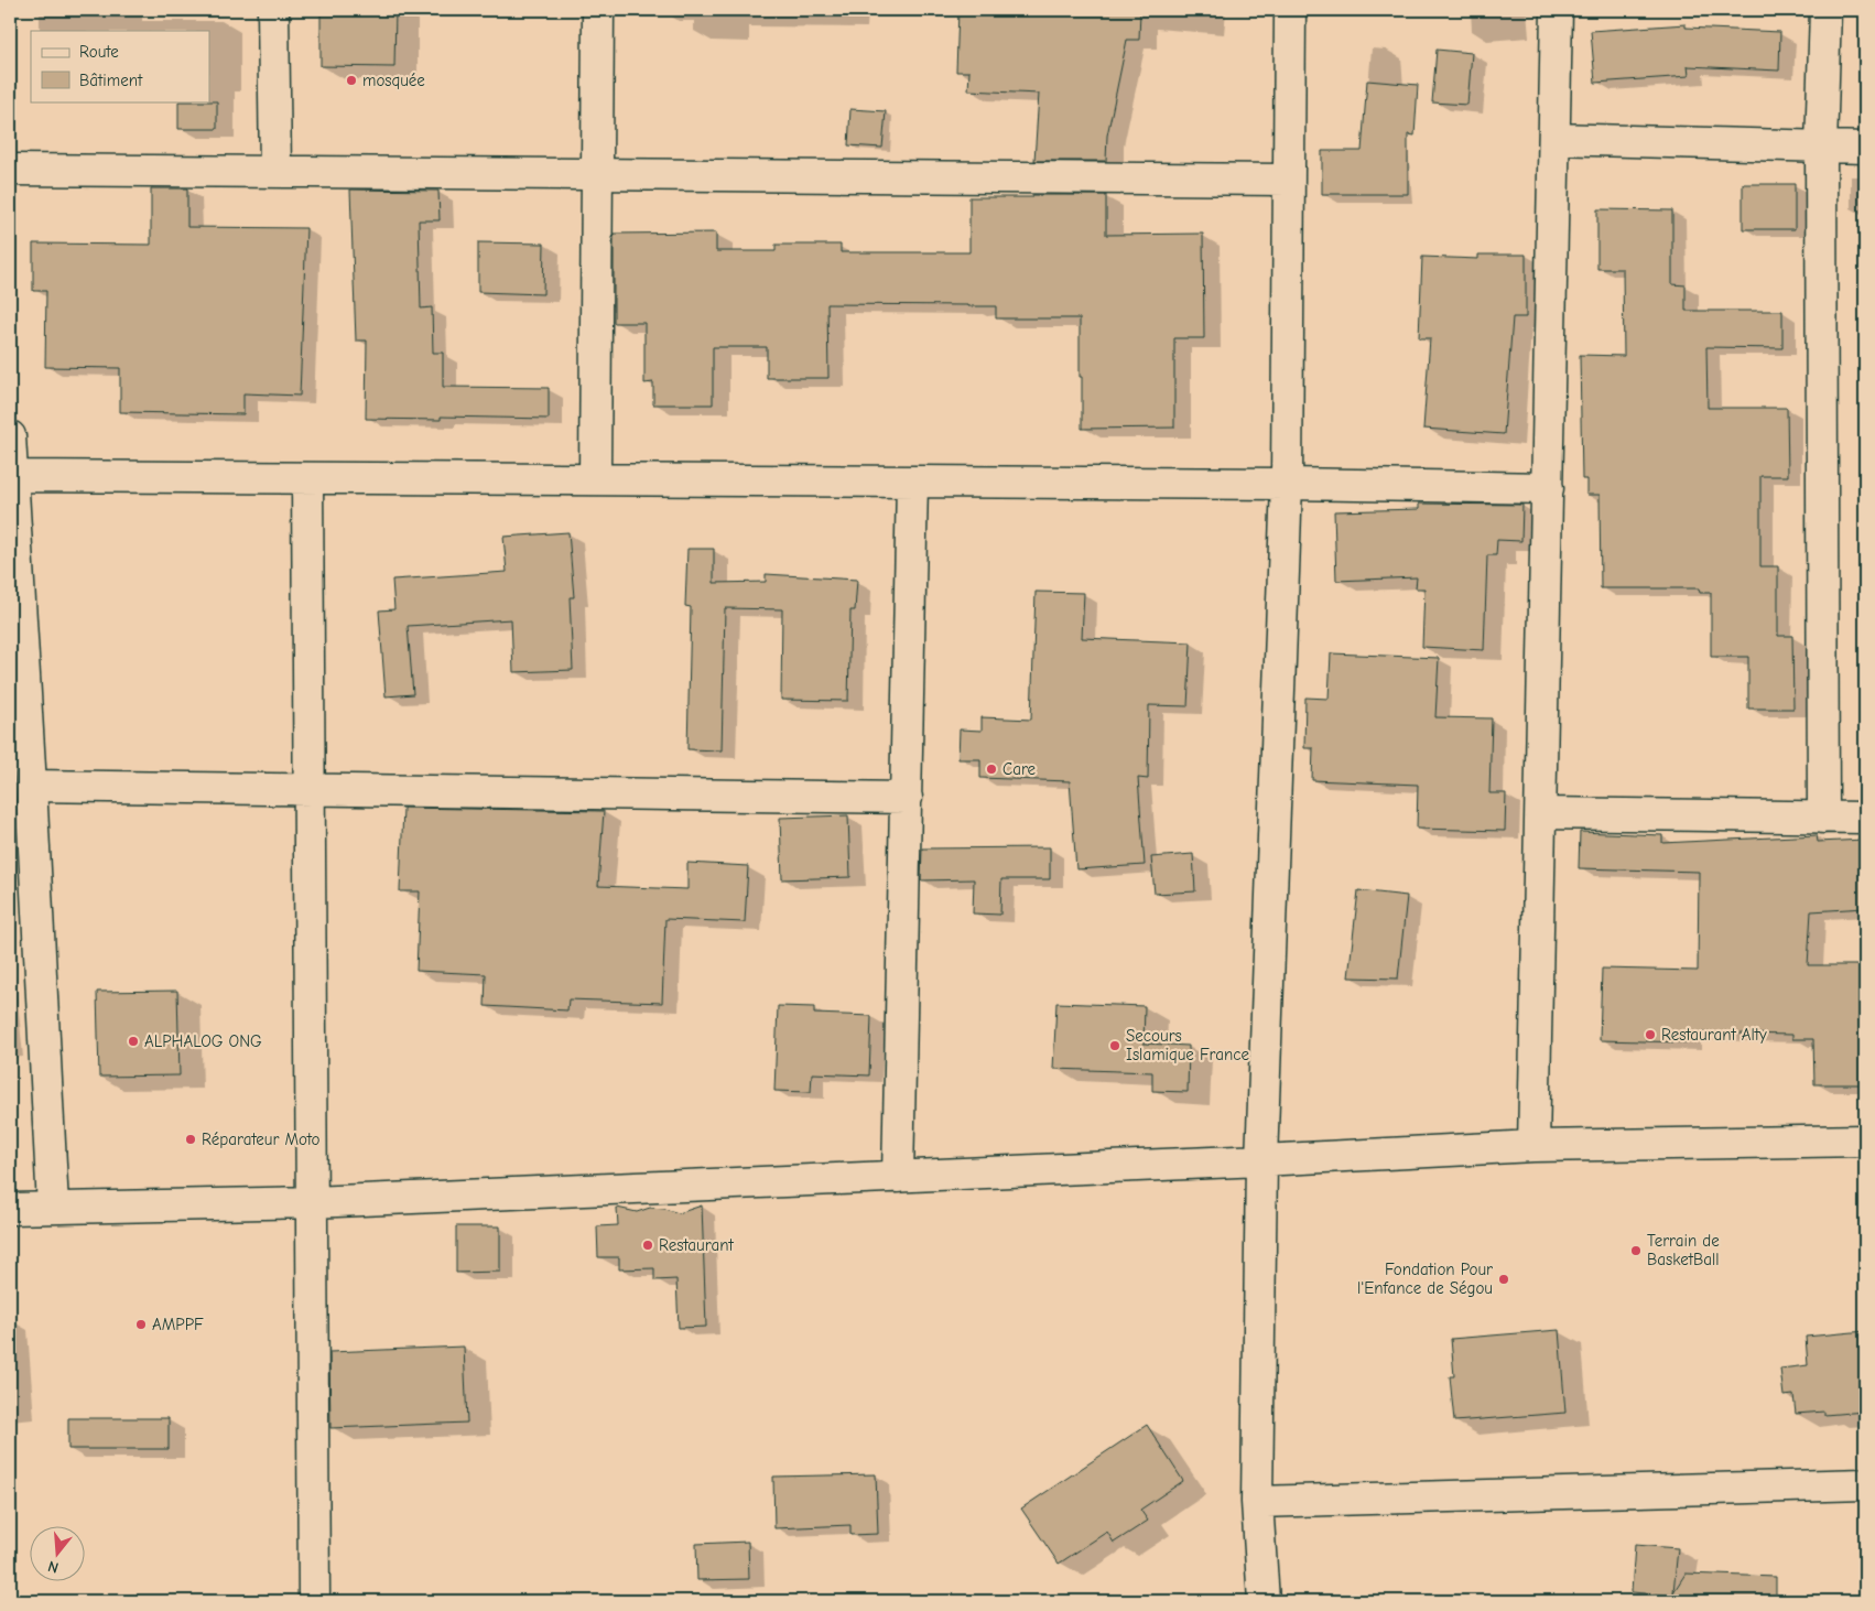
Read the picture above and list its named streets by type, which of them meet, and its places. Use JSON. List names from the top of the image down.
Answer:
{
  "places": [
    "mosquée",
    "Care",
    "Restaurant Alty",
    "ALPHALOG ONG",
    "Secours Islamique France",
    "Réparateur Moto",
    "Restaurant",
    "Terrain de BasketBall",
    "Fondation Pour l'Enfance de Ségou",
    "AMPPF"
  ],
  "legend": ["Route", "Bâtiment"],
  "north": "bottom"
}
